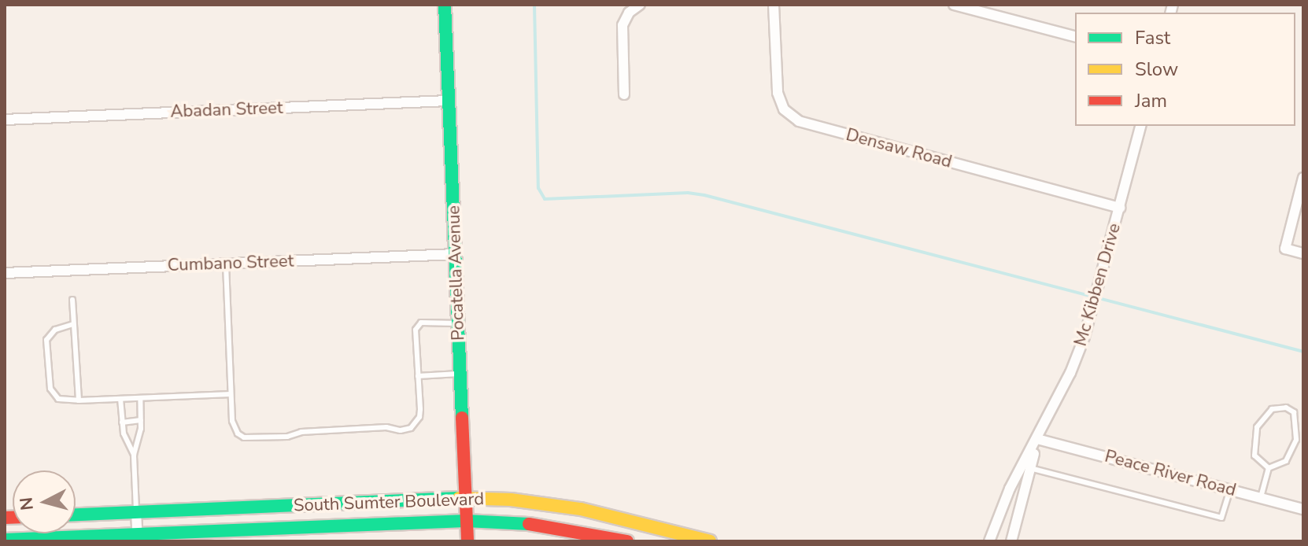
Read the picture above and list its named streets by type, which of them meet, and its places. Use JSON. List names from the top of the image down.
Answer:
{
  "streets": {
    "main road": ["Pocatella Avenue", "South Sumter Boulevard"],
    "street": [
      "Abadan Street",
      "Densaw Road",
      "Cumbano Street",
      "Mc Kibben Drive",
      "Peace River Road"
    ]
  },
  "crossings": [
    ["Abadan Street", "Pocatella Avenue"],
    ["Densaw Road", "Mc Kibben Drive"],
    ["Cumbano Street", "Pocatella Avenue"],
    ["Pocatella Avenue", "South Sumter Boulevard"],
    ["Mc Kibben Drive", "Peace River Road"]
  ],
  "legend": ["Fast", "Slow", "Jam"],
  "north": "left"
}
